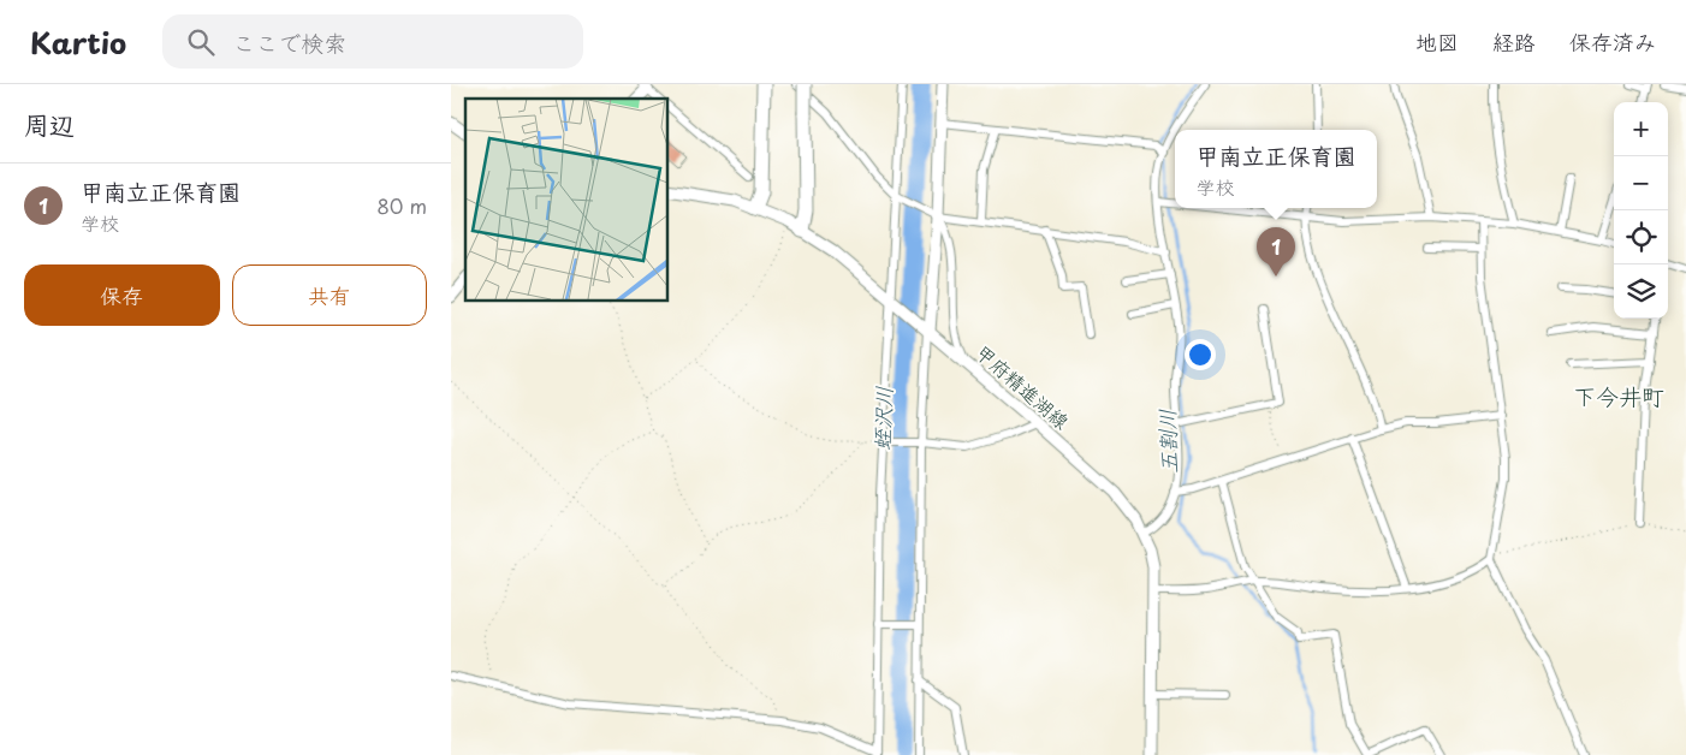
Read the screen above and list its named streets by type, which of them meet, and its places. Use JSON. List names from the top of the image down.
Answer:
{
  "streets": {
    "main road": ["甲府精進湖線"]
  },
  "districts": ["下今井町"],
  "water": ["蛭沢川", "五割川"],
  "page": {
    "header": "Kartio",
    "search": "ここで検索",
    "nav": ["地図", "経路", "保存済み"],
    "heading": "周辺",
    "map_buttons": ["+", "−"],
    "popup": ["甲南立正保育園", "学校"],
    "list": [
      {
        "mark": "1",
        "name": "甲南立正保育園",
        "note": "学校",
        "value": "80 m"
      }
    ],
    "pins": "1",
    "buttons": ["保存", "共有"]
  }
}
